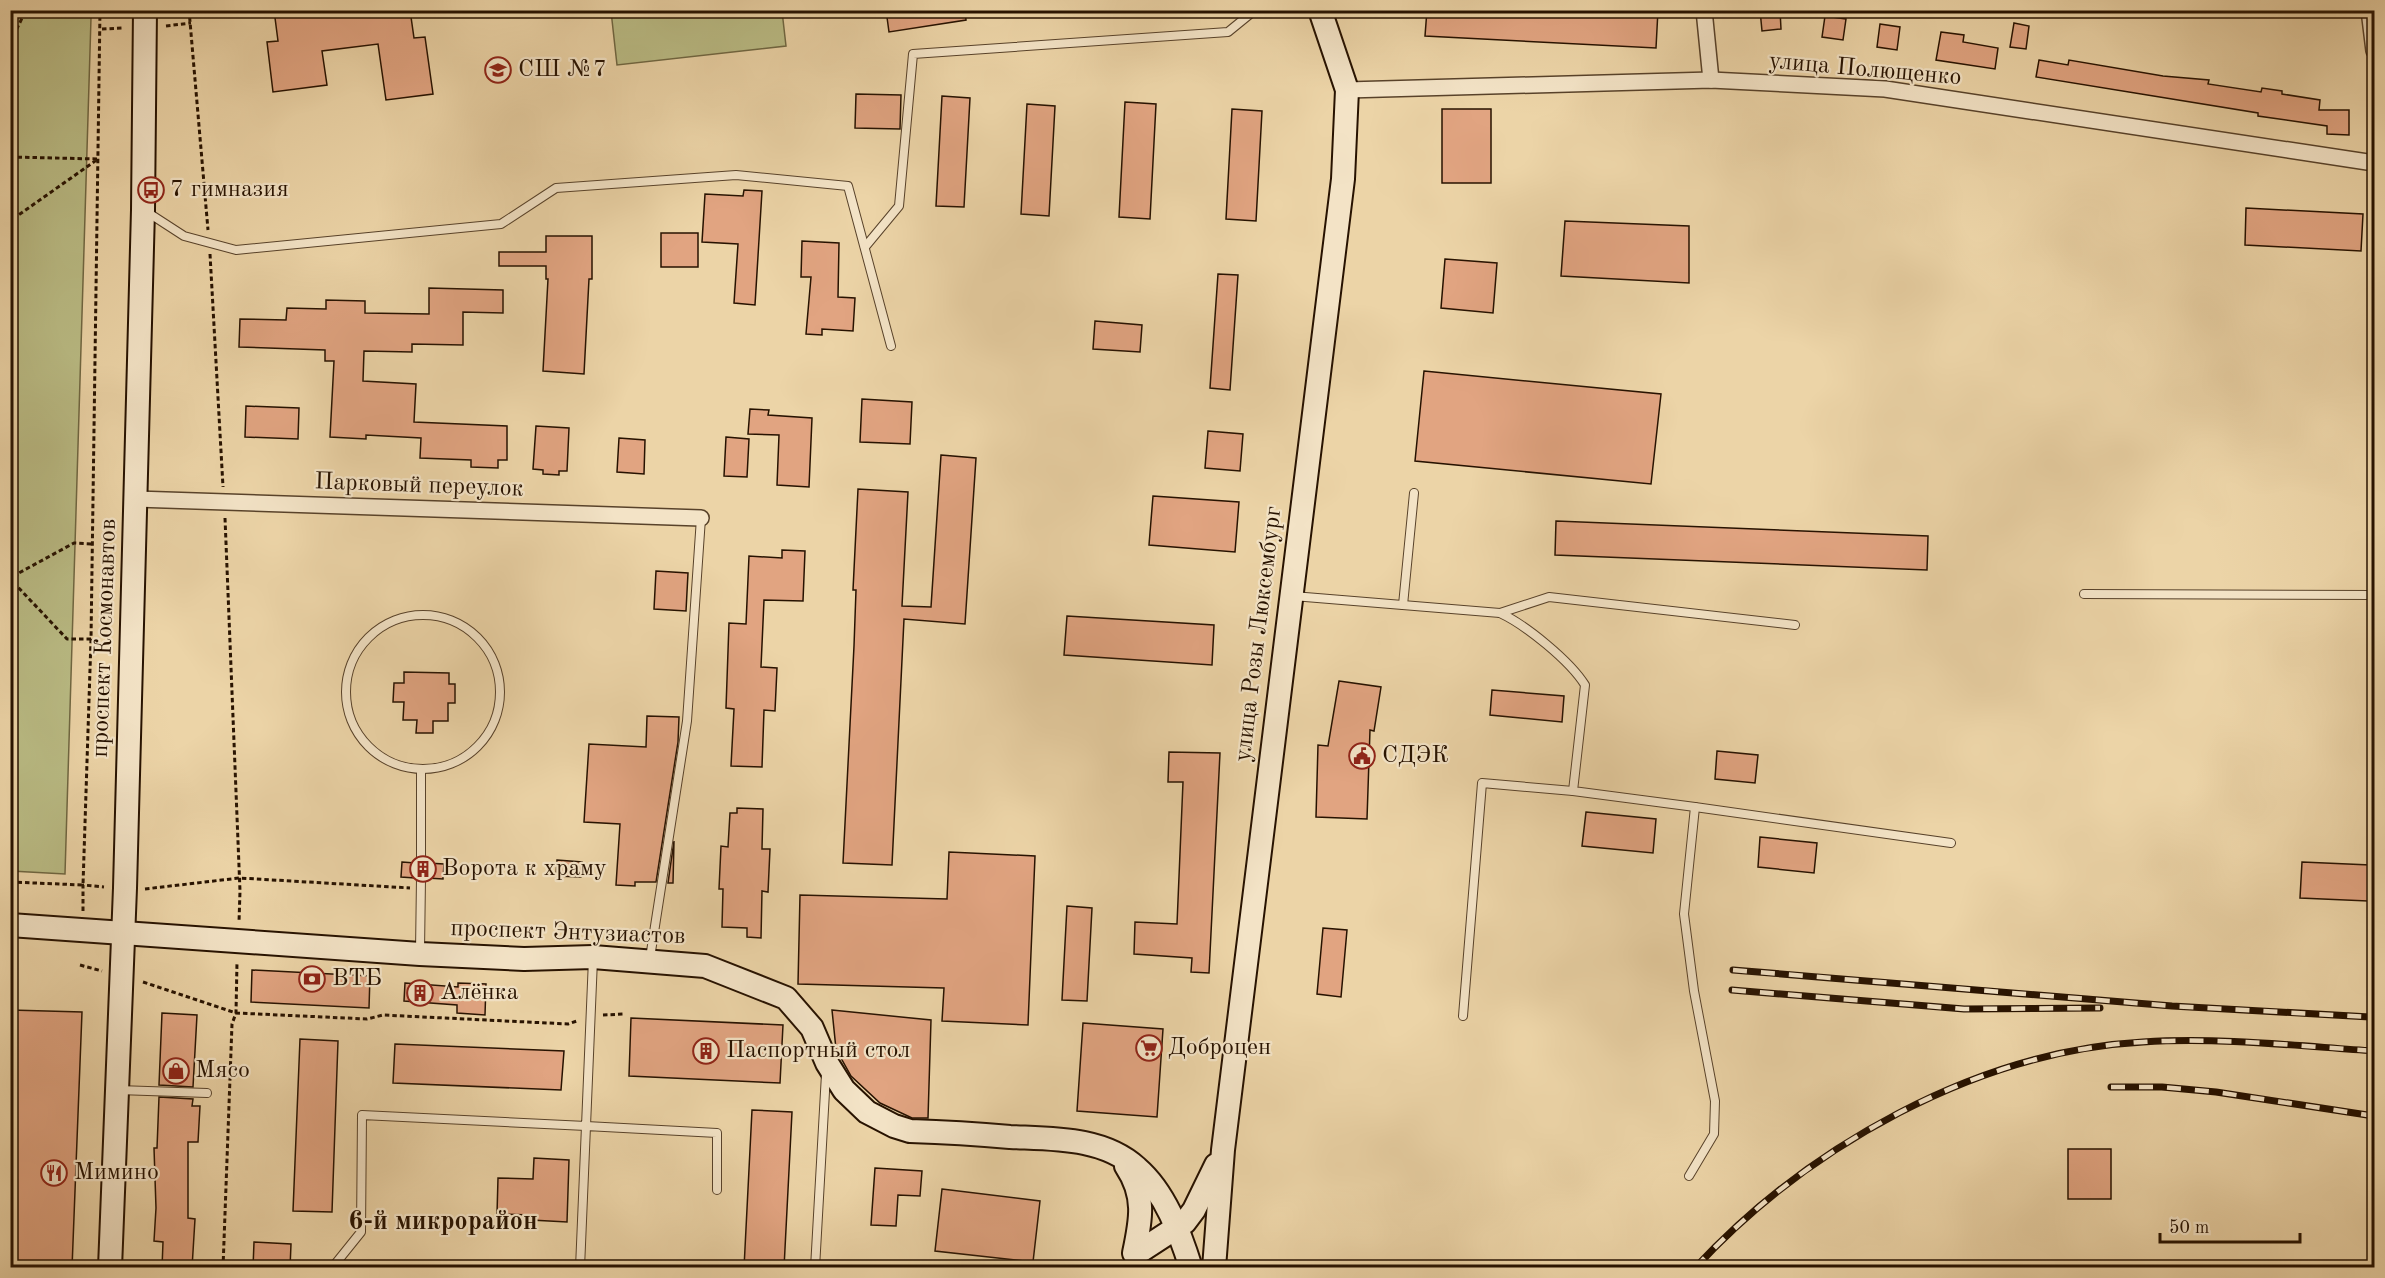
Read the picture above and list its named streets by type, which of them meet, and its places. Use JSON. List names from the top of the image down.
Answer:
{
  "streets": {
    "main road": ["улица Розы Люксембург", "проспект Космонавтов", "проспект Энтузиастов"],
    "street": ["улица Полющенко", "Парковый переулок"]
  },
  "crossings": [
    ["улица Полющенко", "улица Розы Люксембург"],
    ["Парковый переулок", "проспект Космонавтов"],
    ["проспект Космонавтов", "проспект Энтузиастов"]
  ],
  "districts": ["6-й микрорайон"],
  "places": {
    "school or university": ["СШ №7"],
    "bus stop": ["7 гимназия"],
    "public building": ["СДЭК"],
    "building": ["Ворота к храму", "Алёнка", "Паспортный стол"],
    "bank": ["ВТБ"],
    "supermarket": ["Доброцен"],
    "shop": ["Мясо"],
    "restaurant": ["Мимино"]
  },
  "scale_bar": "50 m"
}
